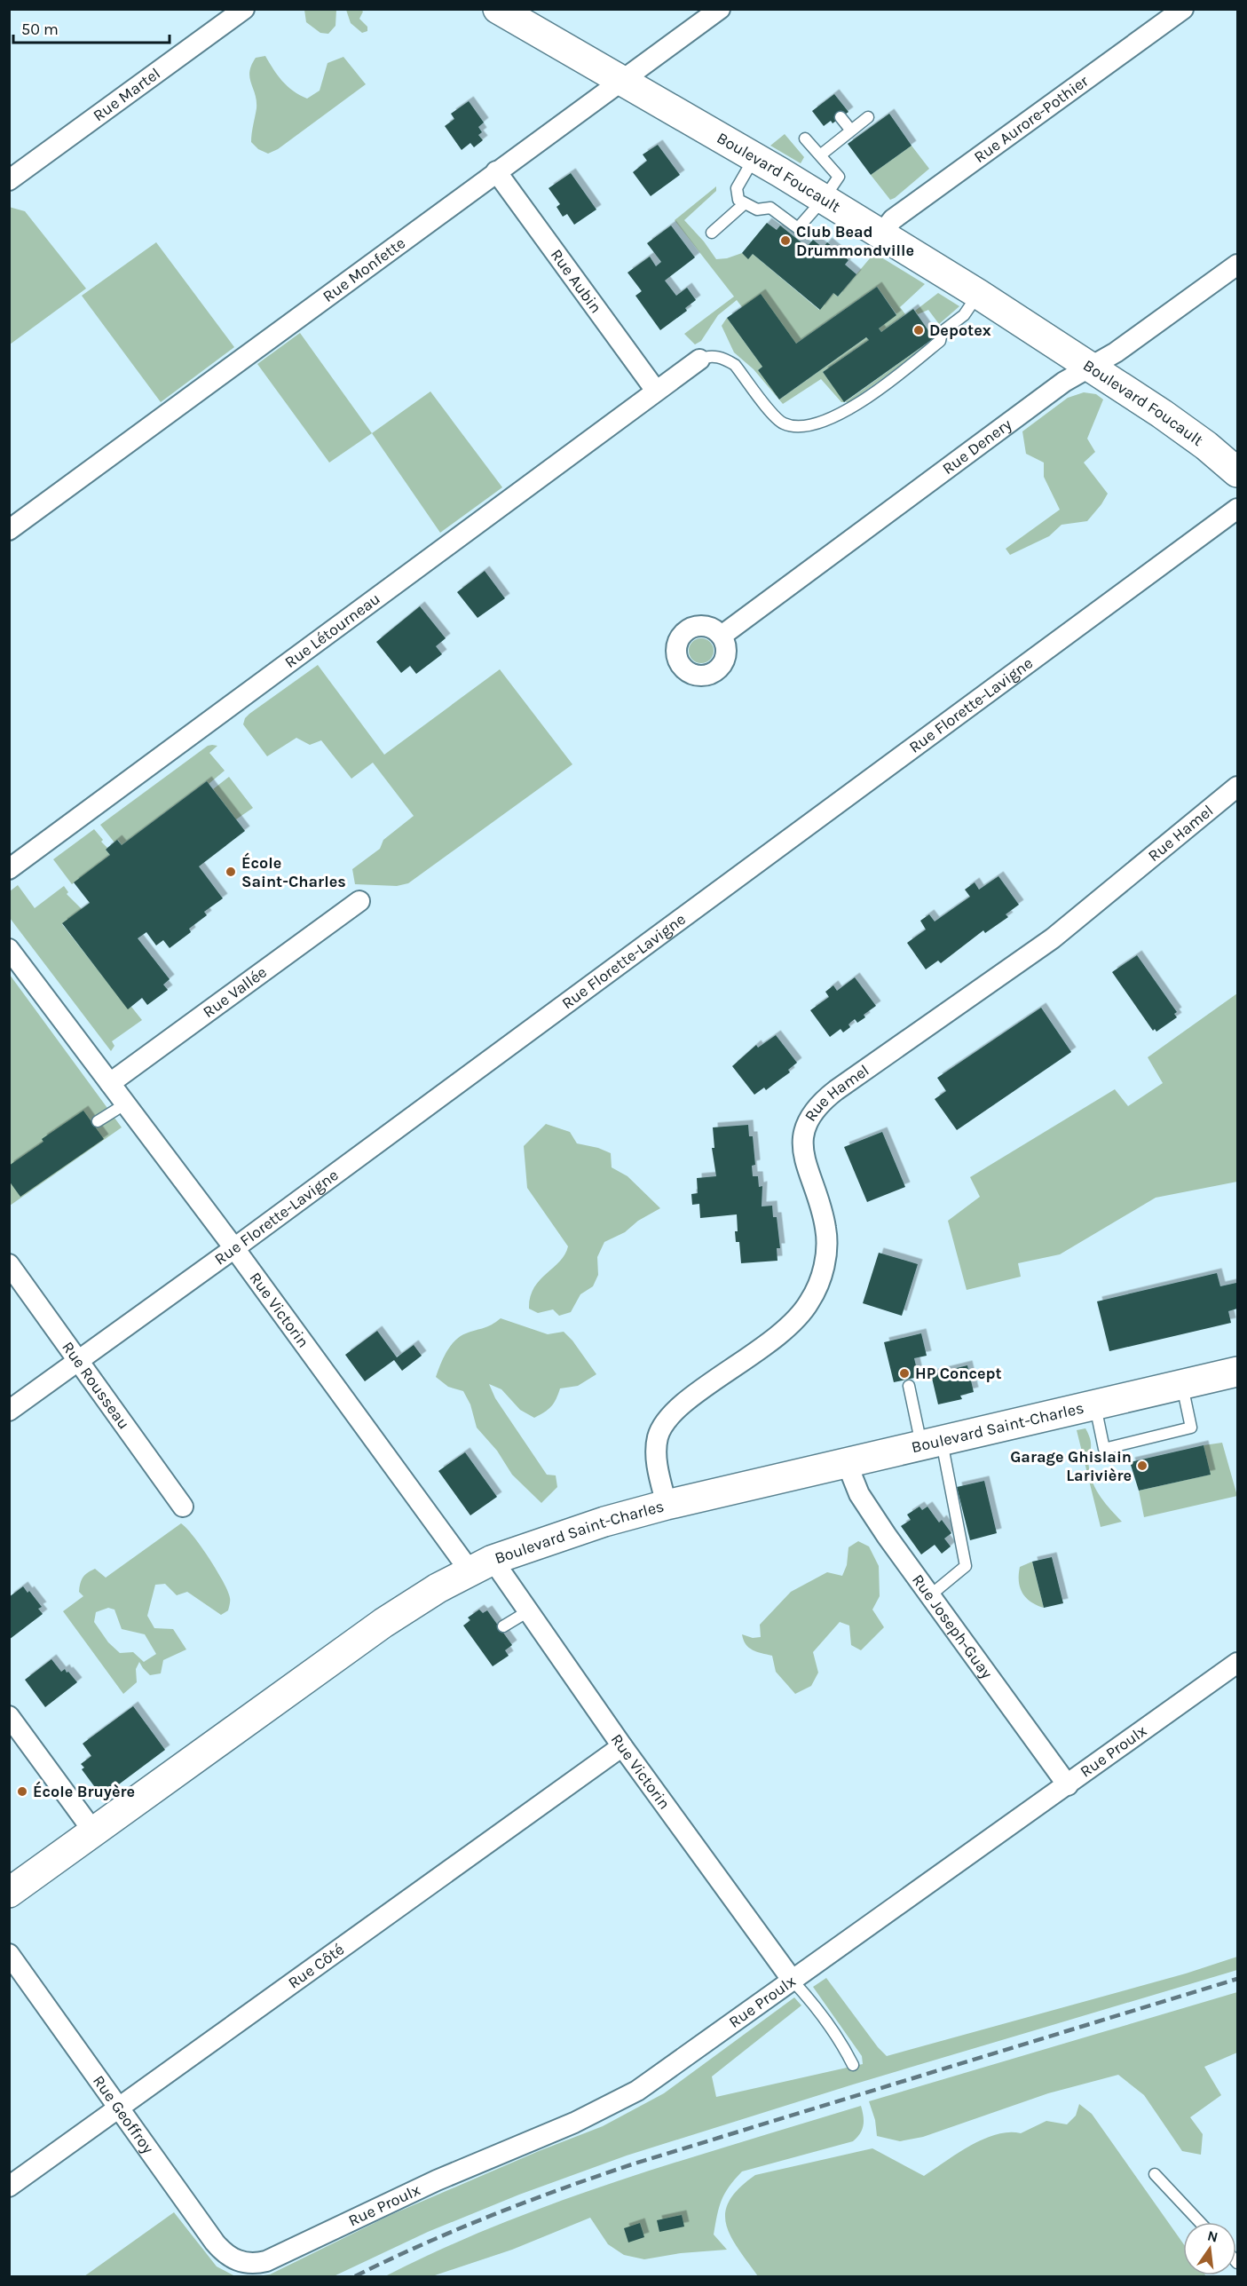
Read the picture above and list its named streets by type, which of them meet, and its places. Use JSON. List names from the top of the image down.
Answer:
{
  "streets": {
    "street": [
      "Rue Martel",
      "Rue Aurore-Pothier",
      "Boulevard Foucault",
      "Rue Monfette",
      "Rue Aubin",
      "Rue Denery",
      "Rue Létourneau",
      "Rue Florette-Lavigne",
      "Rue Hamel",
      "Rue Vallée",
      "Rue Victorin",
      "Rue Rousseau",
      "Boulevard Saint-Charles",
      "Rue Joseph-Guay",
      "Rue Proulx",
      "Rue Côté",
      "Rue Geoffroy"
    ]
  },
  "crossings": [
    ["Rue Aurore-Pothier", "Boulevard Foucault"],
    ["Boulevard Foucault", "Rue Monfette"],
    ["Boulevard Foucault", "Rue Denery"],
    ["Rue Monfette", "Rue Aubin"],
    ["Rue Aubin", "Rue Létourneau"],
    ["Rue Florette-Lavigne", "Rue Victorin"],
    ["Rue Florette-Lavigne", "Rue Rousseau"],
    ["Rue Hamel", "Boulevard Saint-Charles"],
    ["Rue Vallée", "Rue Victorin"],
    ["Rue Victorin", "Boulevard Saint-Charles"],
    ["Rue Victorin", "Rue Proulx"],
    ["Rue Victorin", "Rue Côté"],
    ["Boulevard Saint-Charles", "Rue Joseph-Guay"],
    ["Rue Joseph-Guay", "Rue Proulx"],
    ["Rue Proulx", "Rue Geoffroy"],
    ["Rue Côté", "Rue Geoffroy"]
  ],
  "places": [
    "Club Bead Drummondville",
    "Depotex",
    "École Saint-Charles",
    "HP Concept",
    "Garage Ghislain Larivière",
    "École Bruyère"
  ],
  "scale_bar": "50 m",
  "north": "top"
}
